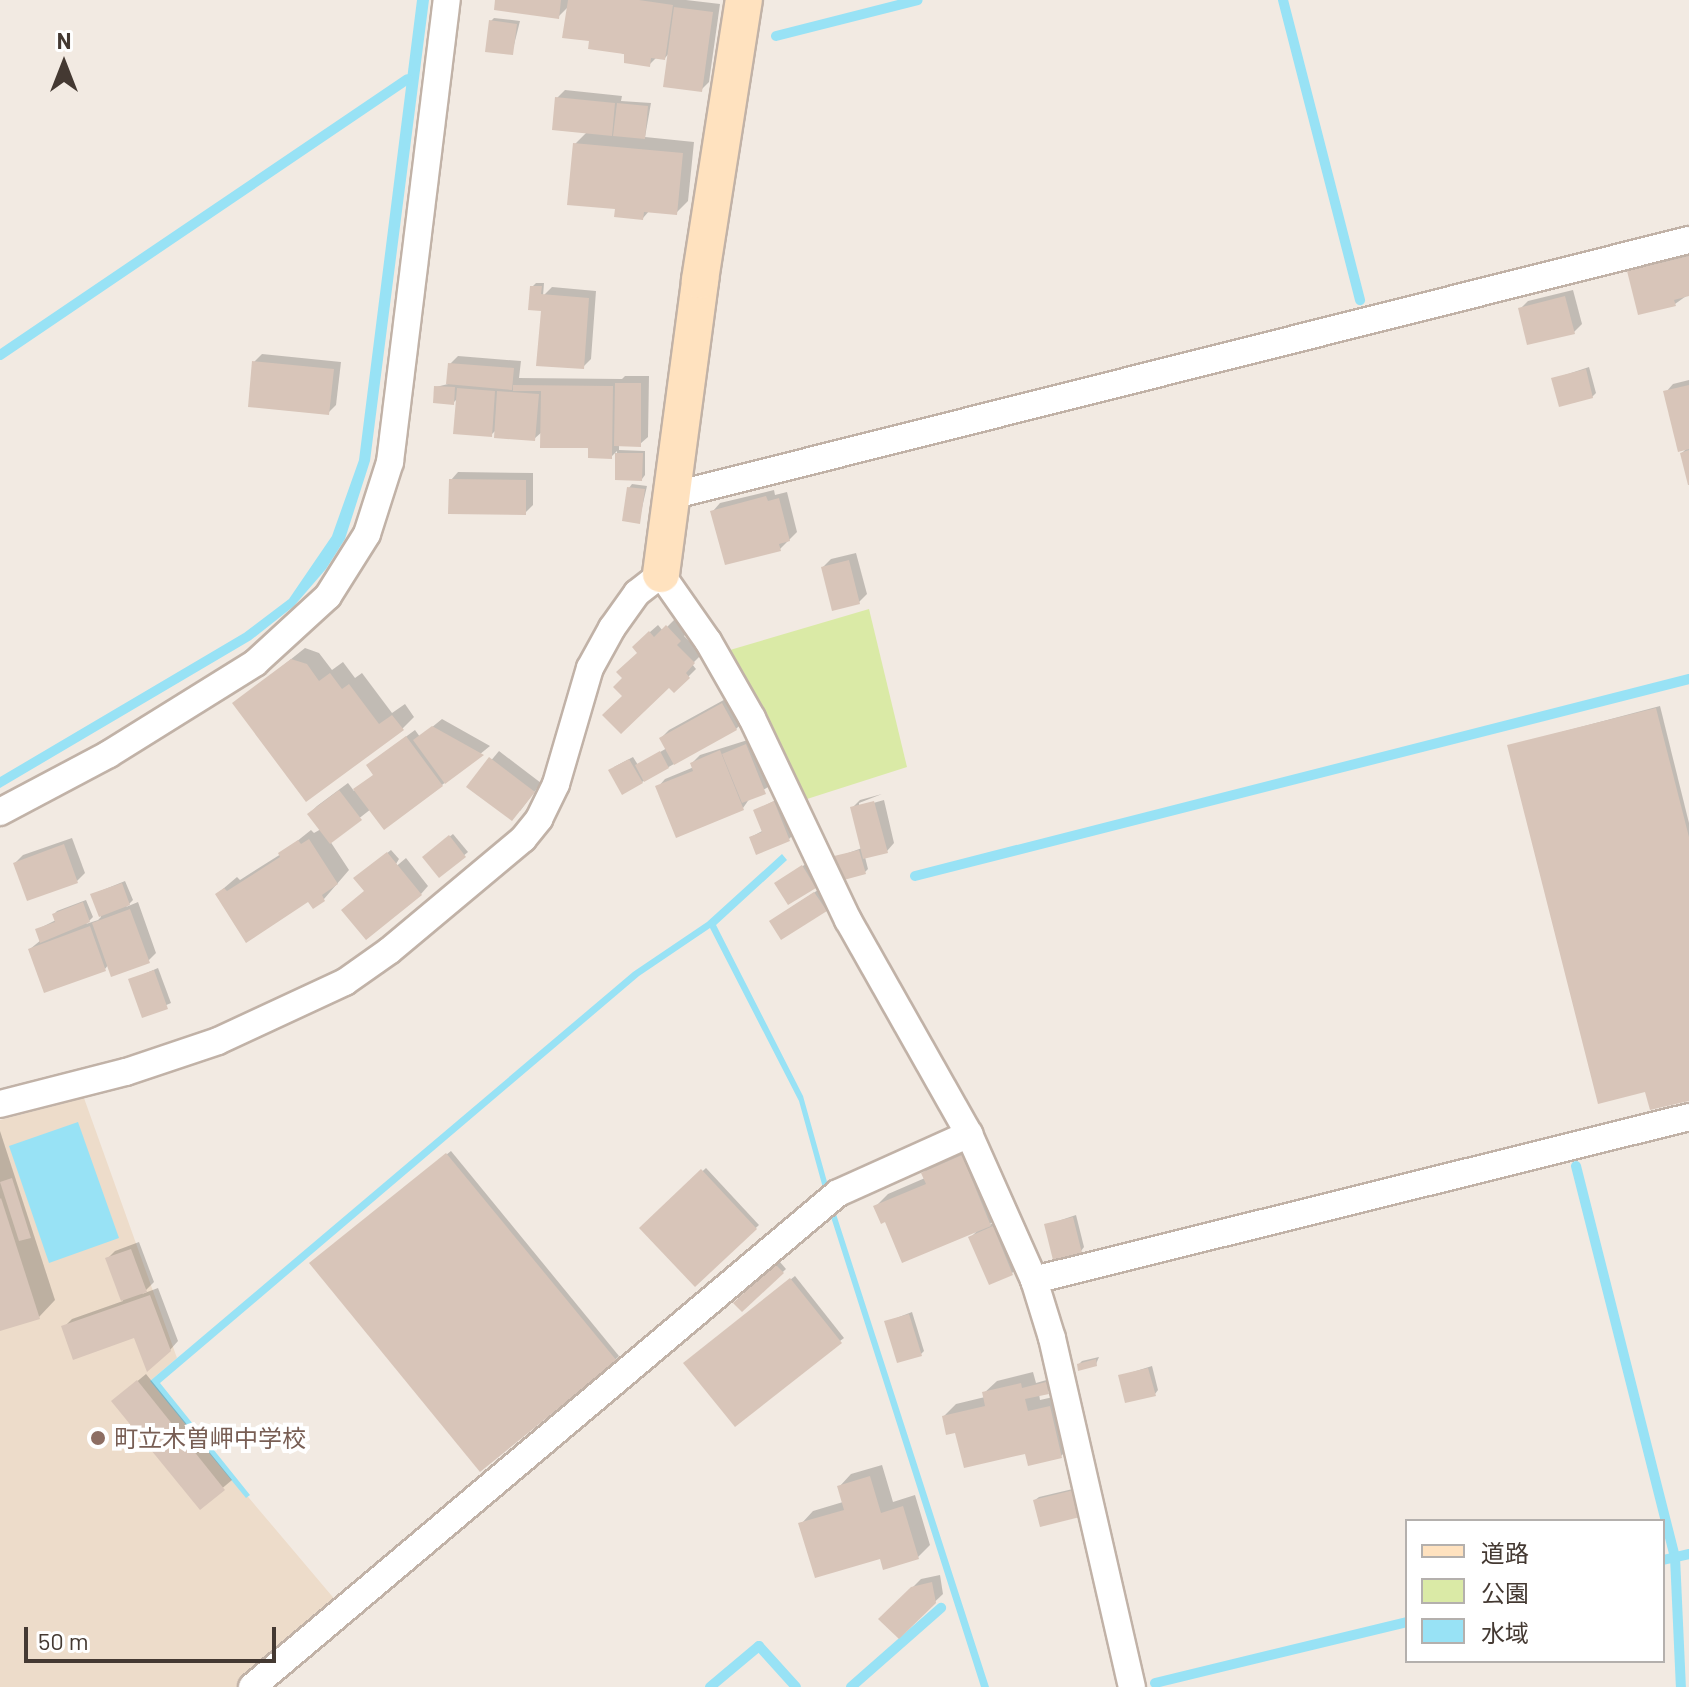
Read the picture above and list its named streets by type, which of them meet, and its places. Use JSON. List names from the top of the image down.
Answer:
{
  "places": ["町立木曽岬中学校"],
  "legend": ["道路", "公園", "水域"],
  "scale_bar": "50 m",
  "north": "top"
}
